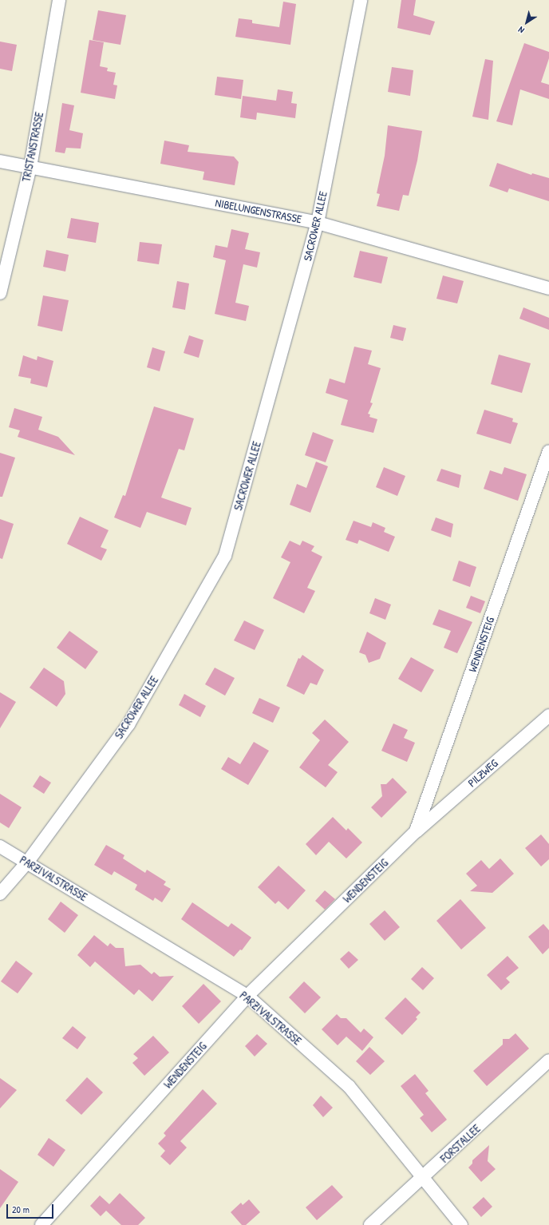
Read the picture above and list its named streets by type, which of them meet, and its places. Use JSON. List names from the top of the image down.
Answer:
{
  "streets": {
    "street": [
      "TRISTANSTRASSE",
      "NIBELUNGENSTRASSE",
      "SACROWER ALLEE",
      "WENDENSTEIG",
      "PILZWEG",
      "PARZIVALSTRASSE",
      "FORSTALLEE"
    ]
  },
  "crossings": [
    ["TRISTANSTRASSE", "NIBELUNGENSTRASSE"],
    ["NIBELUNGENSTRASSE", "SACROWER ALLEE"],
    ["SACROWER ALLEE", "PARZIVALSTRASSE"],
    ["WENDENSTEIG", "PILZWEG"],
    ["WENDENSTEIG", "PARZIVALSTRASSE"],
    ["PARZIVALSTRASSE", "FORSTALLEE"]
  ],
  "scale_bar": "20 m",
  "north": "bottom left"
}
